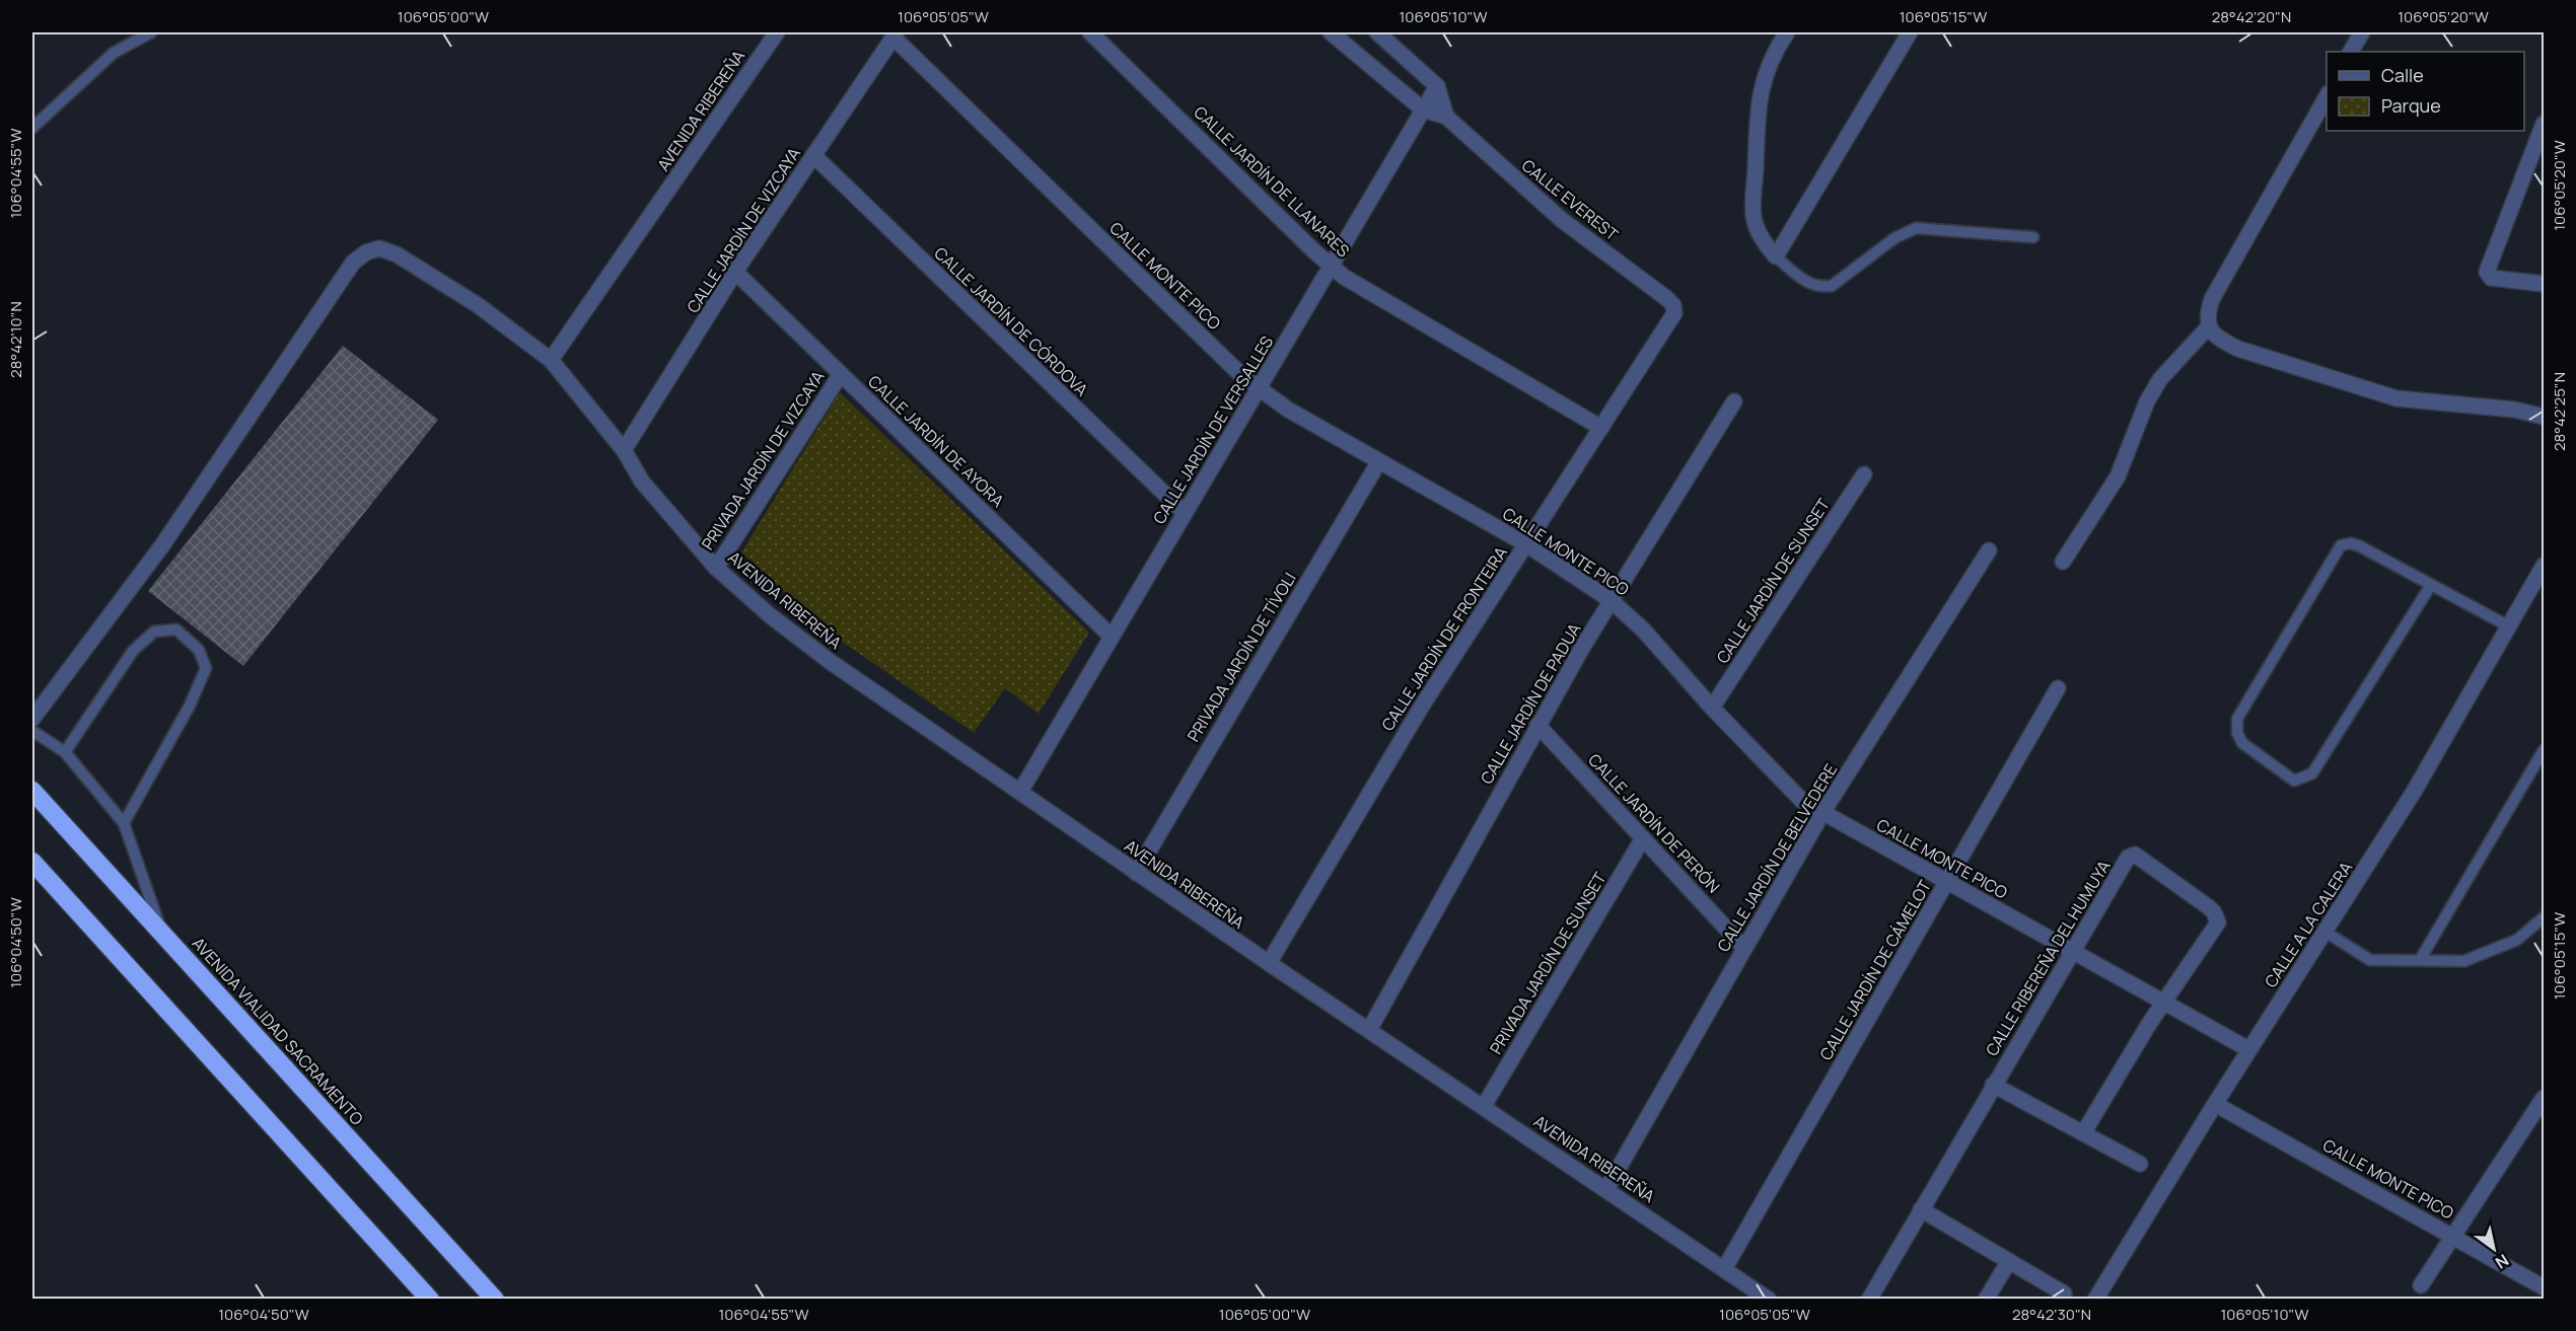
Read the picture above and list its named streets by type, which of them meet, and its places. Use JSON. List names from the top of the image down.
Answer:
{
  "streets": {
    "highway": ["AVENIDA VIALIDAD SACRAMENTO"],
    "street": [
      "AVENIDA RIBEREÑA",
      "CALLE JARDÍN DE LLANARES",
      "CALLE EVEREST",
      "CALLE JARDÍN DE VIZCAYA",
      "CALLE MONTE PICO",
      "CALLE JARDÍN DE CÓRDOVA",
      "CALLE JARDÍN DE VERSALLES",
      "CALLE JARDÍN DE AYORA",
      "PRIVADA JARDÍN DE VIZCAYA",
      "CALLE JARDÍN DE SUNSET",
      "CALLE JARDÍN DE FRONTEIRA",
      "PRIVADA JARDÍN DE TÍVOLI",
      "CALLE JARDÍN DE PADUA",
      "CALLE JARDÍN DE PERÓN",
      "CALLE JARDÍN DE BELVEDERE",
      "CALLE A LA CALERA",
      "CALLE RIBEREÑA DEL HUMUYA",
      "PRIVADA JARDÍN DE SUNSET",
      "CALLE JARDÍN DE CÁMELOT"
    ]
  },
  "crossings": [
    ["AVENIDA RIBEREÑA", "CALLE JARDÍN DE VIZCAYA"],
    ["AVENIDA RIBEREÑA", "CALLE JARDÍN DE VERSALLES"],
    ["AVENIDA RIBEREÑA", "PRIVADA JARDÍN DE VIZCAYA"],
    ["AVENIDA RIBEREÑA", "CALLE JARDÍN DE FRONTEIRA"],
    ["AVENIDA RIBEREÑA", "PRIVADA JARDÍN DE TÍVOLI"],
    ["AVENIDA RIBEREÑA", "CALLE JARDÍN DE PADUA"],
    ["AVENIDA RIBEREÑA", "CALLE JARDÍN DE BELVEDERE"],
    ["AVENIDA RIBEREÑA", "PRIVADA JARDÍN DE SUNSET"],
    ["AVENIDA RIBEREÑA", "CALLE JARDÍN DE CÁMELOT"],
    ["CALLE JARDÍN DE LLANARES", "CALLE JARDÍN DE VERSALLES"],
    ["CALLE JARDÍN DE LLANARES", "CALLE JARDÍN DE FRONTEIRA"],
    ["CALLE EVEREST", "CALLE JARDÍN DE VERSALLES"],
    ["CALLE EVEREST", "CALLE JARDÍN DE FRONTEIRA"],
    ["CALLE JARDÍN DE VIZCAYA", "CALLE MONTE PICO"],
    ["CALLE JARDÍN DE VIZCAYA", "CALLE JARDÍN DE CÓRDOVA"],
    ["CALLE JARDÍN DE VIZCAYA", "CALLE JARDÍN DE AYORA"],
    ["CALLE MONTE PICO", "CALLE JARDÍN DE VERSALLES"],
    ["CALLE MONTE PICO", "CALLE JARDÍN DE SUNSET"],
    ["CALLE MONTE PICO", "CALLE JARDÍN DE FRONTEIRA"],
    ["CALLE MONTE PICO", "PRIVADA JARDÍN DE TÍVOLI"],
    ["CALLE MONTE PICO", "CALLE JARDÍN DE PADUA"],
    ["CALLE MONTE PICO", "CALLE JARDÍN DE BELVEDERE"],
    ["CALLE MONTE PICO", "CALLE A LA CALERA"],
    ["CALLE MONTE PICO", "CALLE RIBEREÑA DEL HUMUYA"],
    ["CALLE MONTE PICO", "CALLE JARDÍN DE CÁMELOT"],
    ["CALLE JARDÍN DE CÓRDOVA", "CALLE JARDÍN DE VERSALLES"],
    ["CALLE JARDÍN DE VERSALLES", "CALLE JARDÍN DE AYORA"],
    ["CALLE JARDÍN DE AYORA", "PRIVADA JARDÍN DE VIZCAYA"],
    ["CALLE JARDÍN DE PADUA", "CALLE JARDÍN DE PERÓN"],
    ["CALLE JARDÍN DE PERÓN", "CALLE JARDÍN DE BELVEDERE"],
    ["CALLE JARDÍN DE PERÓN", "PRIVADA JARDÍN DE SUNSET"]
  ],
  "legend": ["Calle", "Parque"],
  "north": "bottom right",
  "coordinates": [
    "106°05'00\"W",
    "106°05'05\"W",
    "106°05'10\"W",
    "106°05'15\"W",
    "28°42'20\"N",
    "106°05'20\"W",
    "106°04'55\"W",
    "28°42'10\"N",
    "28°42'25\"N",
    "106°04'50\"W",
    "28°42'30\"N"
  ]
}
